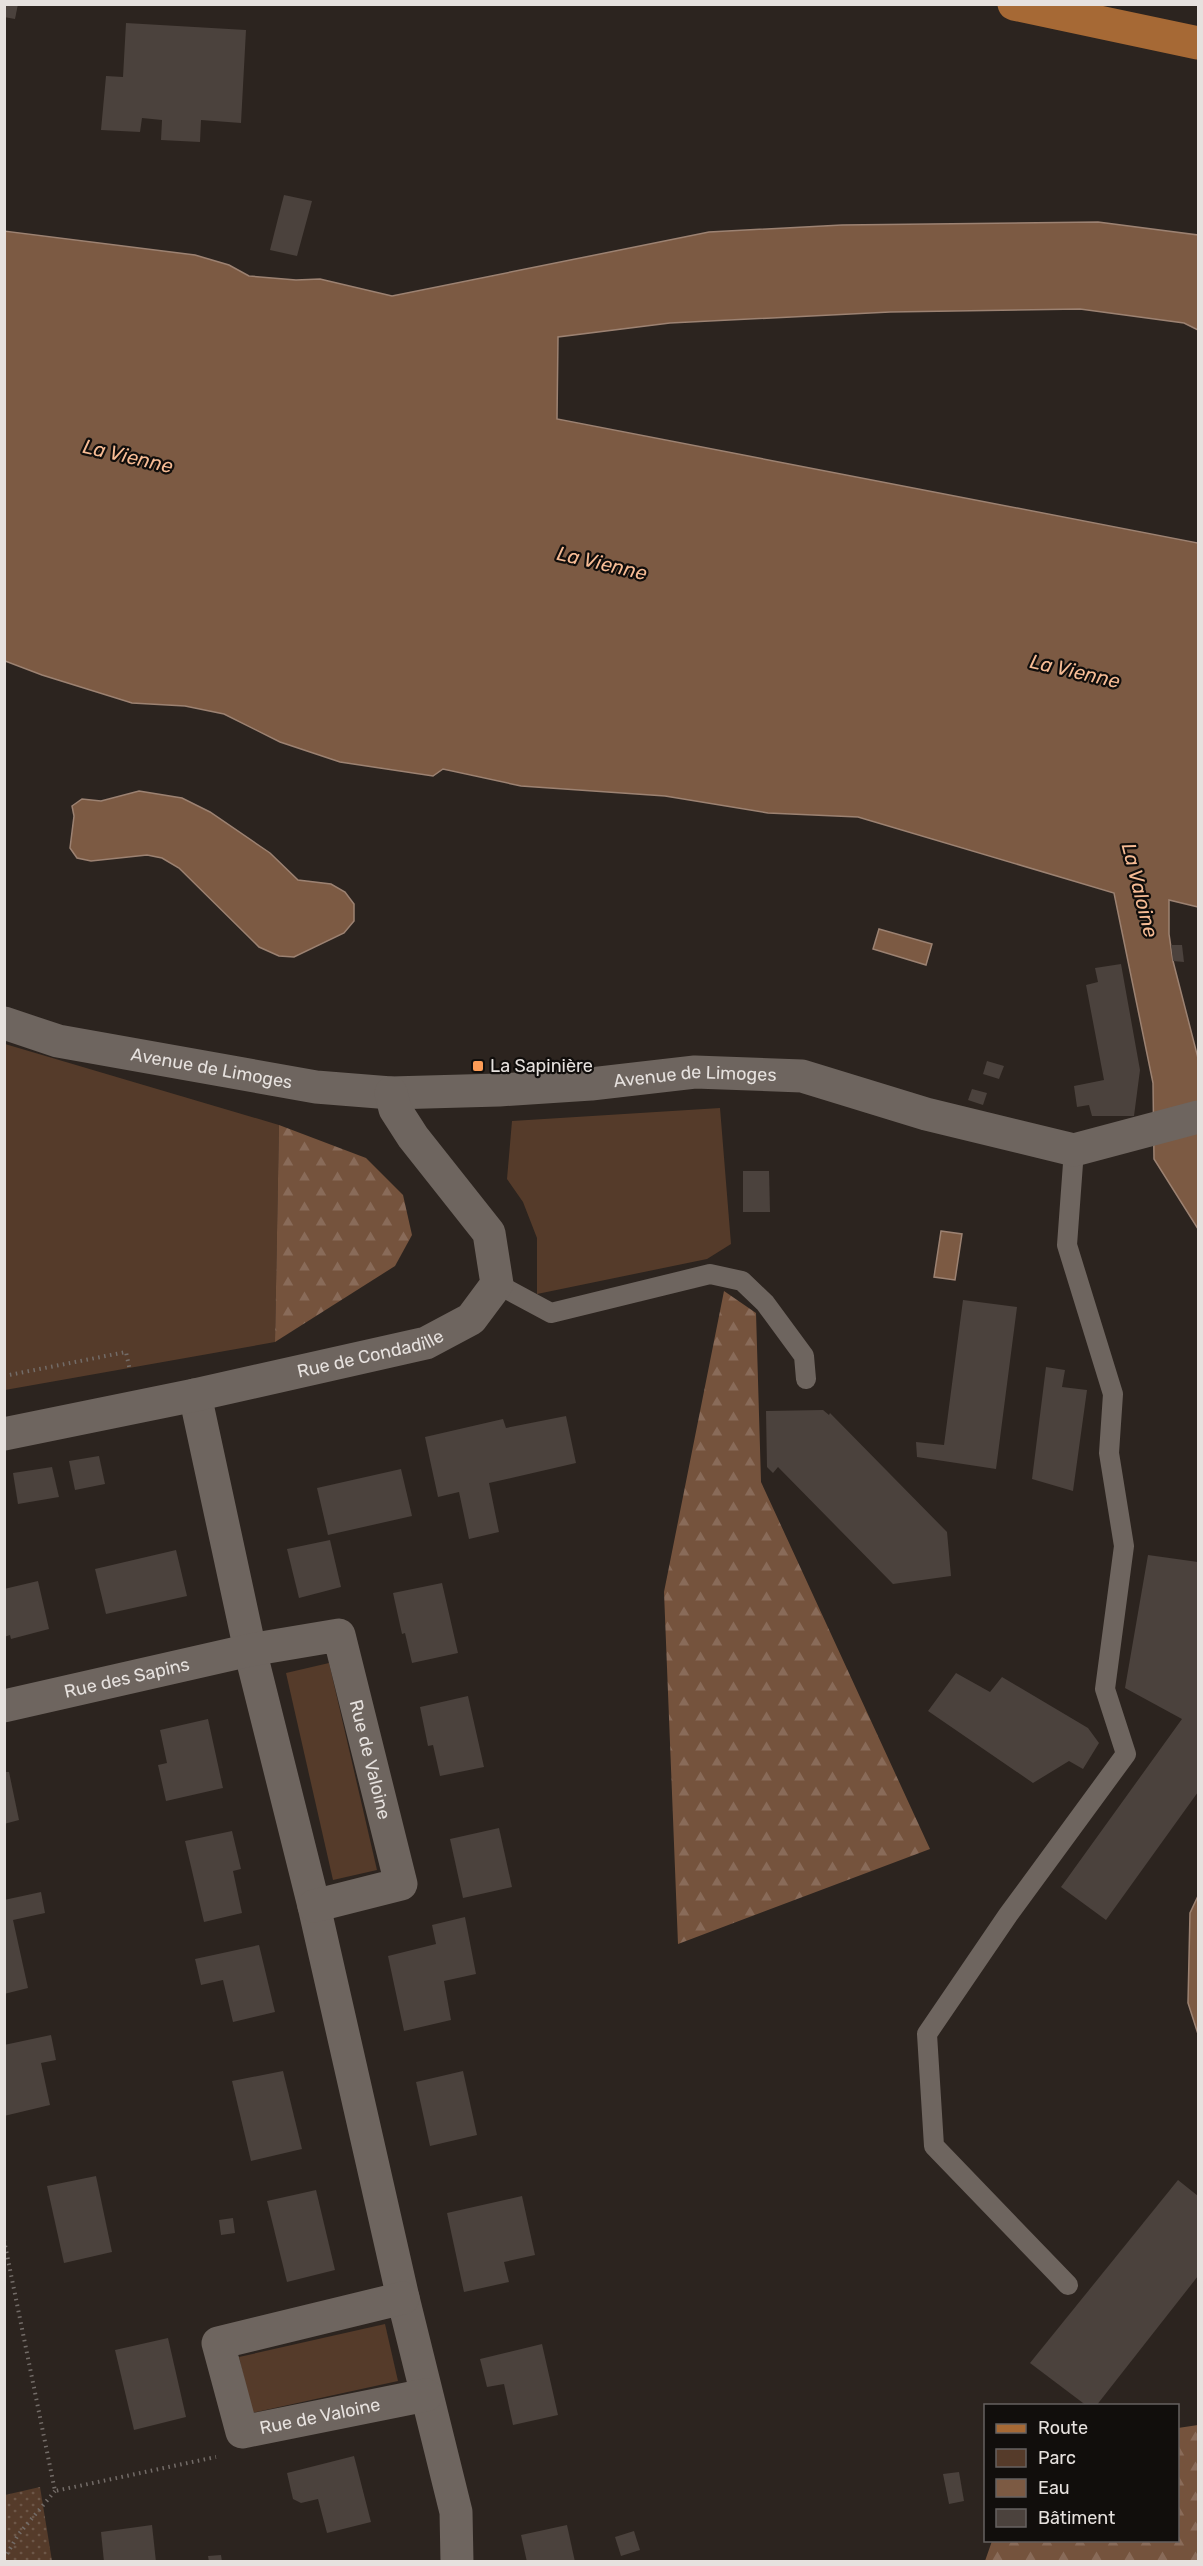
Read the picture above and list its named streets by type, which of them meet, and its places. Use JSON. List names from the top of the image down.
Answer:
{
  "streets": {
    "street": [
      "Avenue de Limoges",
      "Rue de Condadille",
      "Rue des Sapins",
      "Rue de Valoine"
    ]
  },
  "crossings": [
    ["Rue des Sapins", "Rue de Valoine"]
  ],
  "water": ["La Vienne", "La Valoine"],
  "places": {
    "transit": ["La Sapinière"]
  },
  "legend": [
    "Route",
    "Parc",
    "Eau",
    "Bâtiment"
  ]
}
